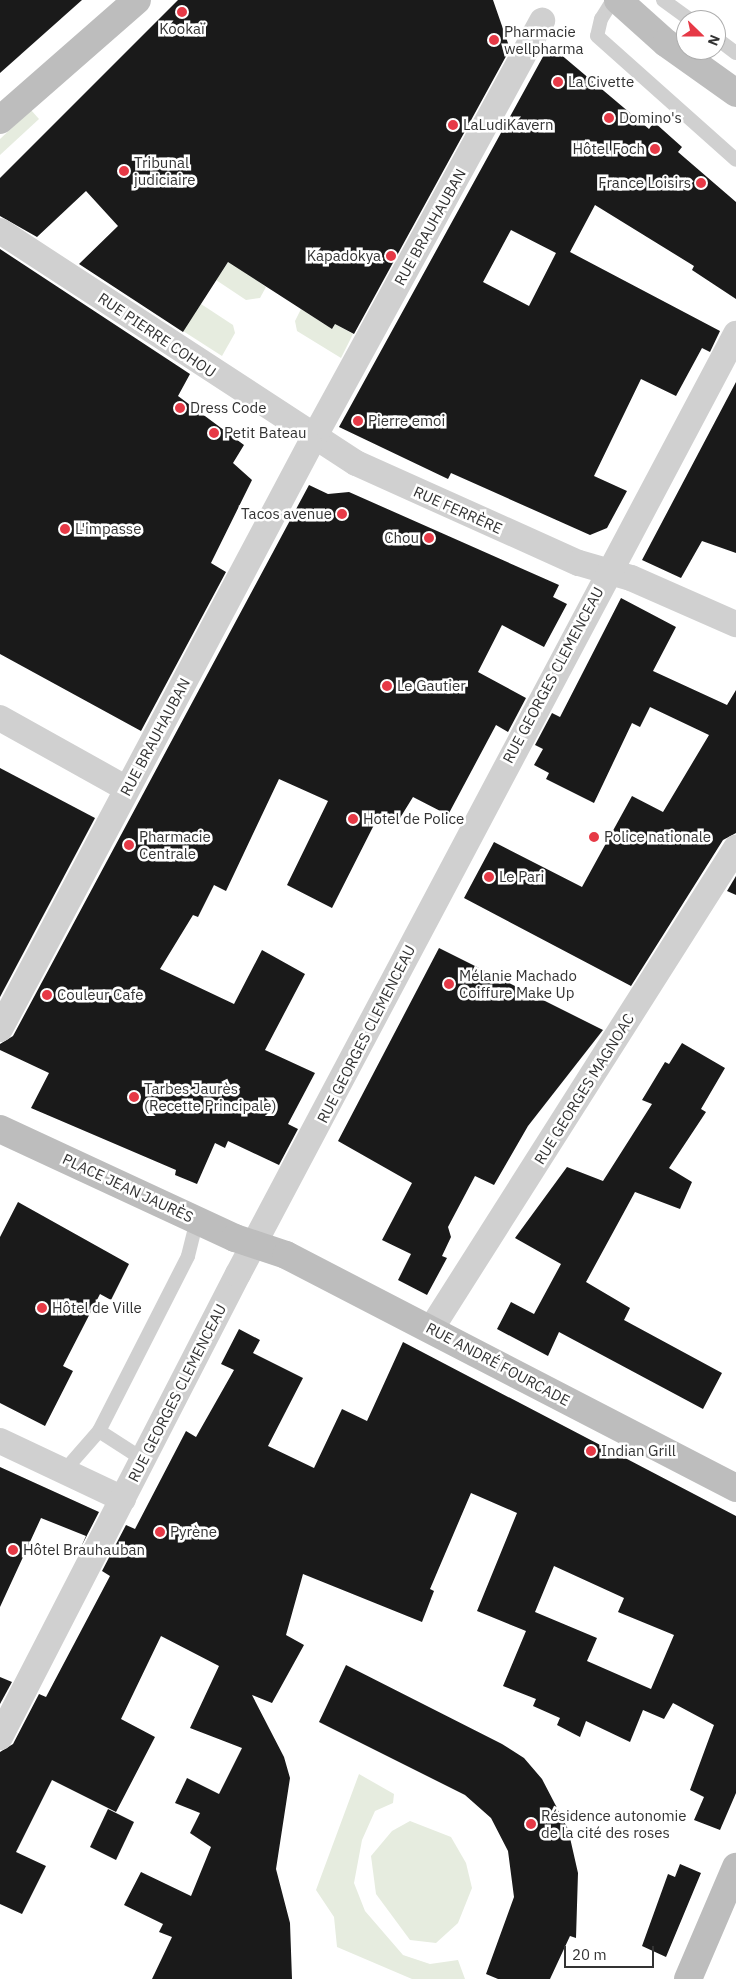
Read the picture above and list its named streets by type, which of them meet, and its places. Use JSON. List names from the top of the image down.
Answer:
{
  "streets": {
    "street": [
      "RUE BRAUHAUBAN",
      "RUE PIERRE COHOU",
      "RUE FERRÈRE",
      "RUE GEORGES CLEMENCEAU",
      "RUE GEORGES MAGNOAC",
      "PLACE JEAN JAURÈS",
      "RUE ANDRÉ FOURCADE"
    ]
  },
  "crossings": [
    ["RUE BRAUHAUBAN", "RUE PIERRE COHOU"],
    ["RUE BRAUHAUBAN", "RUE FERRÈRE"],
    ["RUE PIERRE COHOU", "RUE FERRÈRE"],
    ["RUE FERRÈRE", "RUE GEORGES CLEMENCEAU"],
    ["RUE GEORGES CLEMENCEAU", "PLACE JEAN JAURÈS"],
    ["RUE GEORGES CLEMENCEAU", "RUE ANDRÉ FOURCADE"],
    ["RUE GEORGES MAGNOAC", "RUE ANDRÉ FOURCADE"],
    ["PLACE JEAN JAURÈS", "RUE ANDRÉ FOURCADE"]
  ],
  "places": [
    "Kookaï",
    "Pharmacie wellpharma",
    "La Civette",
    "Domino's",
    "LaLudiKavern",
    "Hôtel Foch",
    "Tribunal judiciaire",
    "France Loisirs",
    "Kapadokya",
    "Dress Code",
    "Pierre emoi",
    "Petit Bateau",
    "Tacos avenue",
    "L'impasse",
    "Chou",
    "Le Gautier",
    "Hotel de Police",
    "Police nationale",
    "Pharmacie Centrale",
    "Le Pari",
    "Mélanie Machado Coiffure Make Up",
    "Couleur Cafe",
    "Tarbes Jaurès (Recette Principale)",
    "Hôtel de Ville",
    "Indian Grill",
    "Pyrène",
    "Hôtel Brauhauban",
    "Résidence autonomie de la cité des roses"
  ],
  "scale_bar": "20 m",
  "north": "right"
}
